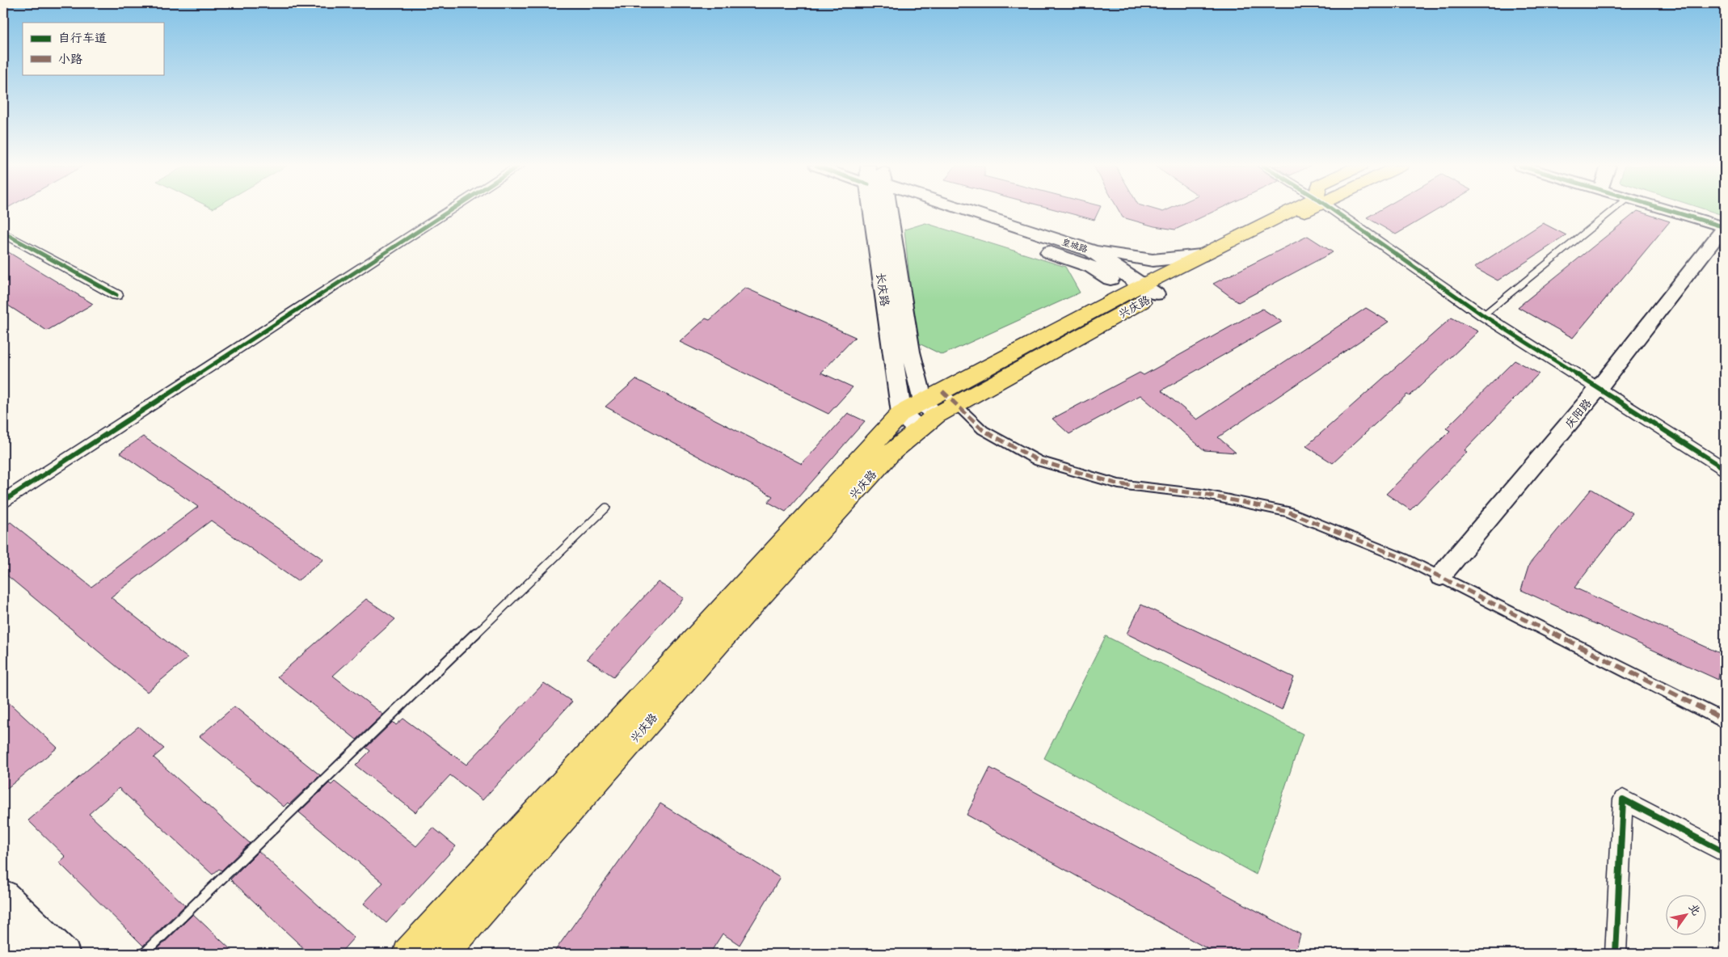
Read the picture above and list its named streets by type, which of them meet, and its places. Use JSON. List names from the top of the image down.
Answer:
{
  "streets": {
    "main road": ["皇城路", "长庆路", "兴庆路"],
    "street": ["庆阳路"]
  },
  "crossings": [
    ["皇城路", "兴庆路"],
    ["长庆路", "兴庆路"]
  ],
  "legend": ["自行车道", "小路"],
  "north": "top right"
}
